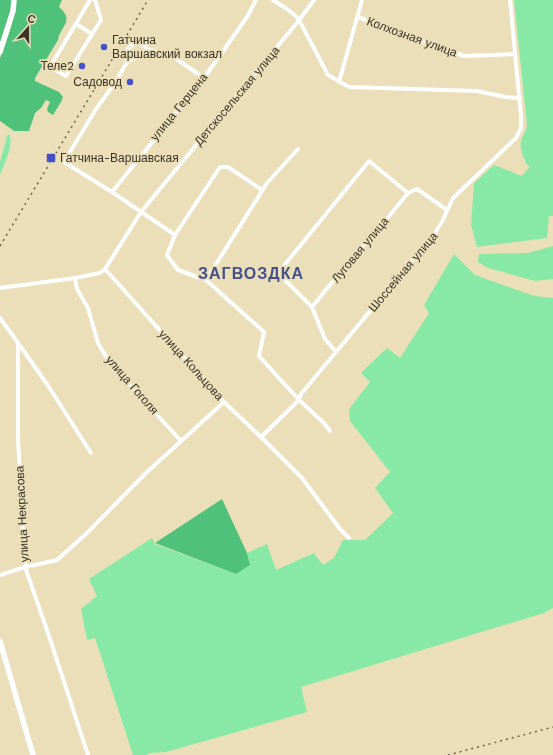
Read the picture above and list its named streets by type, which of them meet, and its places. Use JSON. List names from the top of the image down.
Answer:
{
  "streets": {
    "street": [
      "Колхозная улица",
      "Детскосельская улица",
      "улица Герцена",
      "Луговая улица",
      "Шоссейная улица",
      "улица Кольцова",
      "улица Гоголя",
      "улица Некрасова"
    ]
  },
  "crossings": [
    ["Колхозная улица", "Шоссейная улица"],
    ["Детскосельская улица", "улица Кольцова"],
    ["Шоссейная улица", "улица Кольцова"]
  ],
  "districts": ["ЗАГВОЗДКА"],
  "places": {
    "other": ["Гатчина Варшавский вокзал", "Теле2", "Садовод"],
    "transit": ["Гатчина-Варшавская"]
  },
  "north": "top"
}
